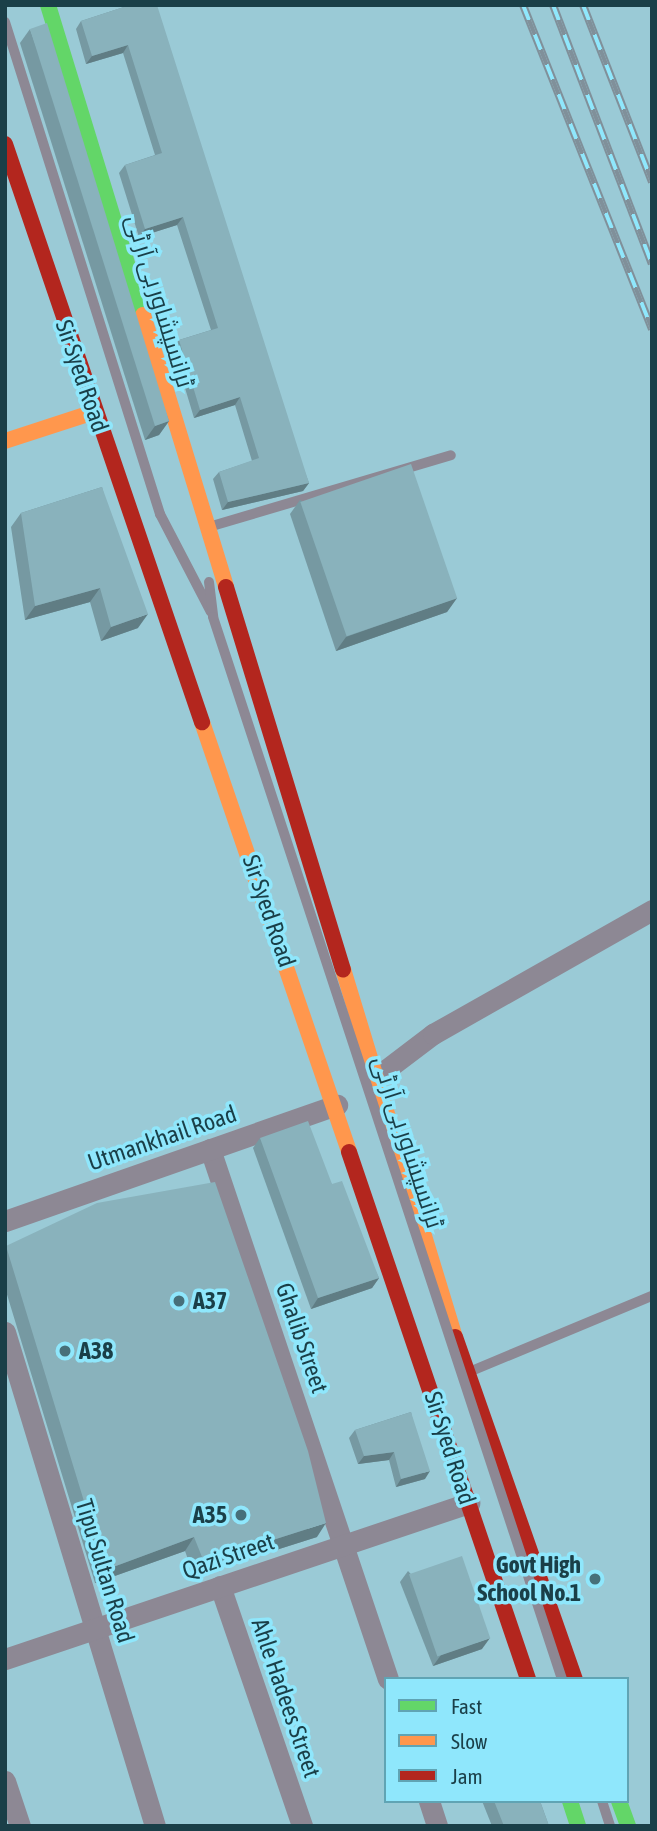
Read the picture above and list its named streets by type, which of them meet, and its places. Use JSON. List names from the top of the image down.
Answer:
{
  "streets": {
    "main road": ["Sir Syed Road"],
    "street": [
      "Utmankhail Road",
      "Ghalib Street",
      "Qazi Street",
      "Tipu Sultan Road",
      "Ahle Hadees Street"
    ],
    "lane": ["ٹرانسپشاور بی آر ٹی"]
  },
  "crossings": [
    ["Sir Syed Road", "Utmankhail Road"],
    ["Sir Syed Road", "Qazi Street"],
    ["Utmankhail Road", "Ghalib Street"],
    ["Ghalib Street", "Qazi Street"],
    ["Qazi Street", "Tipu Sultan Road"],
    ["Qazi Street", "Ahle Hadees Street"]
  ],
  "places": [
    "A37",
    "A38",
    "A35",
    "Govt High School No.1"
  ],
  "legend": ["Fast", "Slow", "Jam"]
}
